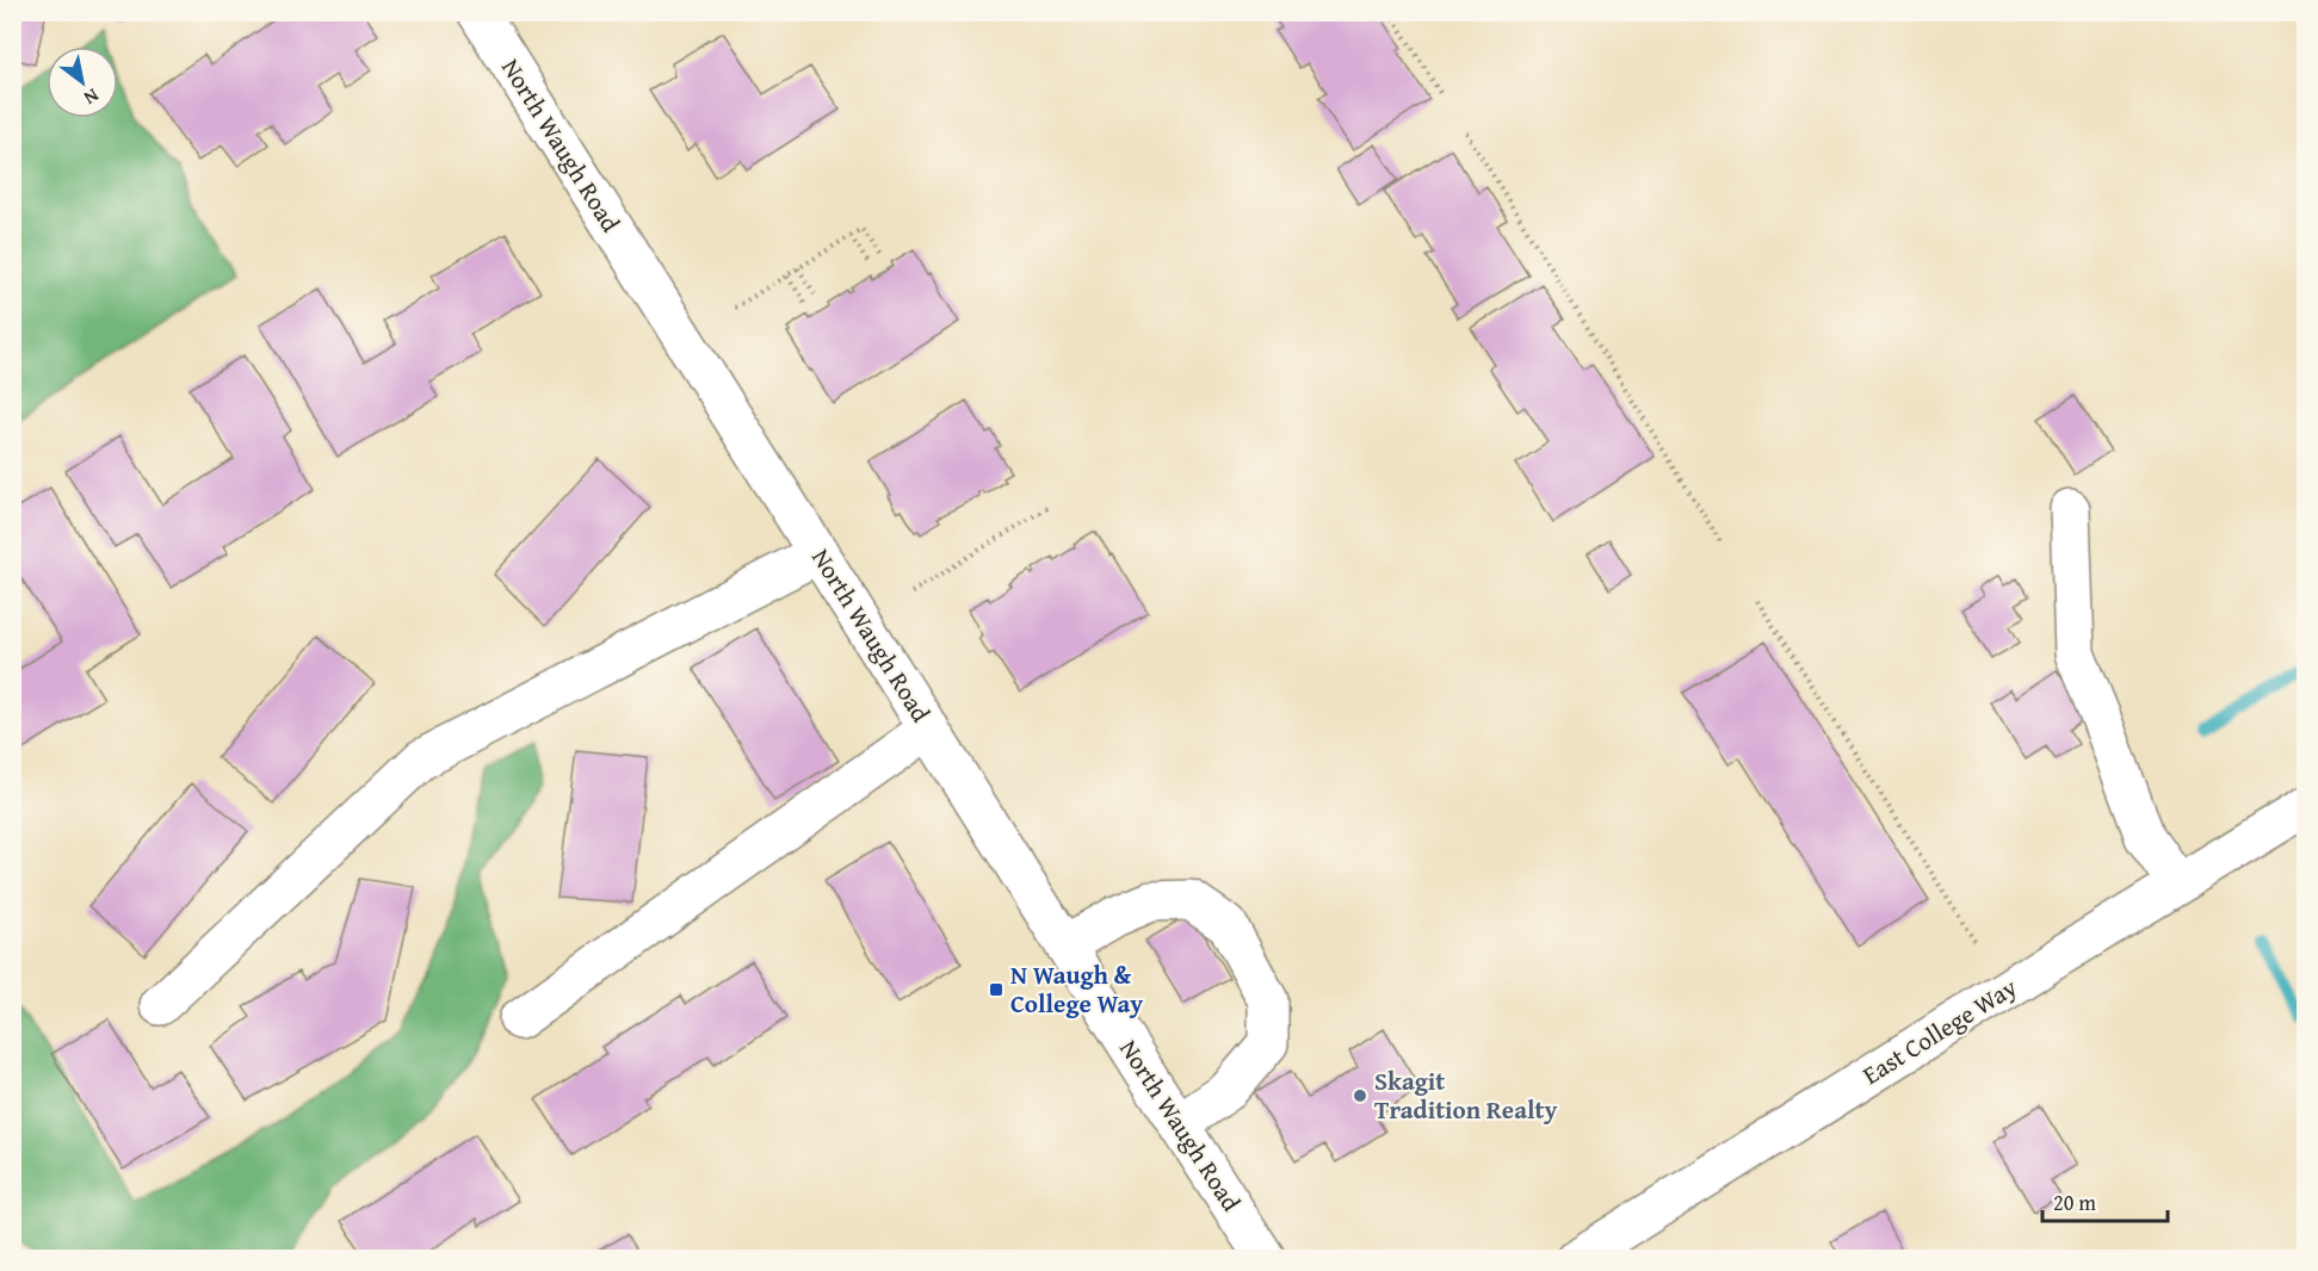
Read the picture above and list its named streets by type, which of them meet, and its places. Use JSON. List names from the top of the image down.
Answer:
{
  "streets": {
    "street": ["North Waugh Road", "East College Way"]
  },
  "places": {
    "transit": ["N Waugh & College Way"],
    "other": ["Skagit Tradition Realty"]
  },
  "scale_bar": "20 m",
  "north": "bottom right"
}
